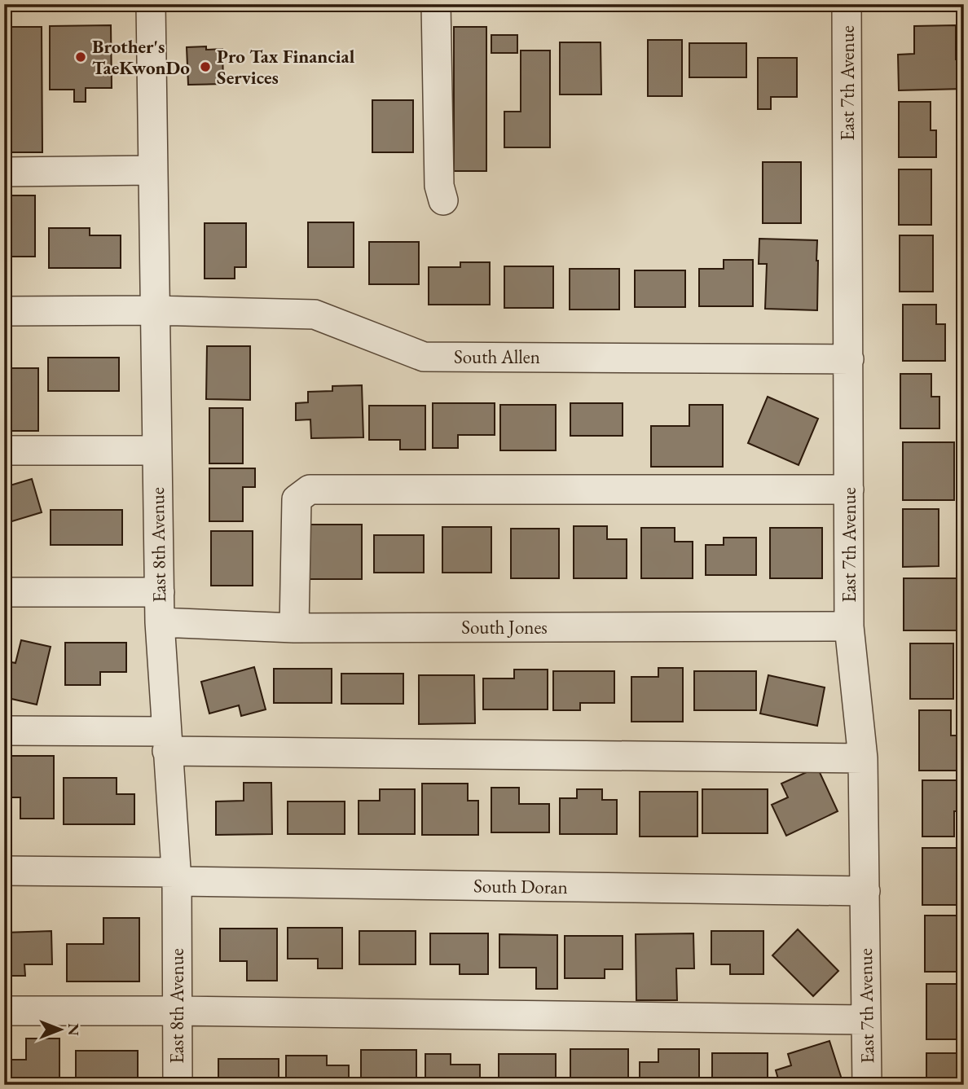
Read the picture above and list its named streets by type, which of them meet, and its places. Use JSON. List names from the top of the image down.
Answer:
{
  "streets": {
    "street": [
      "East 7th Avenue",
      "South Allen",
      "East 8th Avenue",
      "South Jones",
      "South Doran"
    ]
  },
  "crossings": [
    ["East 7th Avenue", "South Allen"],
    ["East 7th Avenue", "South Jones"],
    ["East 7th Avenue", "South Doran"],
    ["South Allen", "East 8th Avenue"],
    ["East 8th Avenue", "South Jones"],
    ["East 8th Avenue", "South Doran"]
  ],
  "places": ["Brother's TaeKwonDo", "Pro Tax Financial Services"],
  "north": "right"
}
